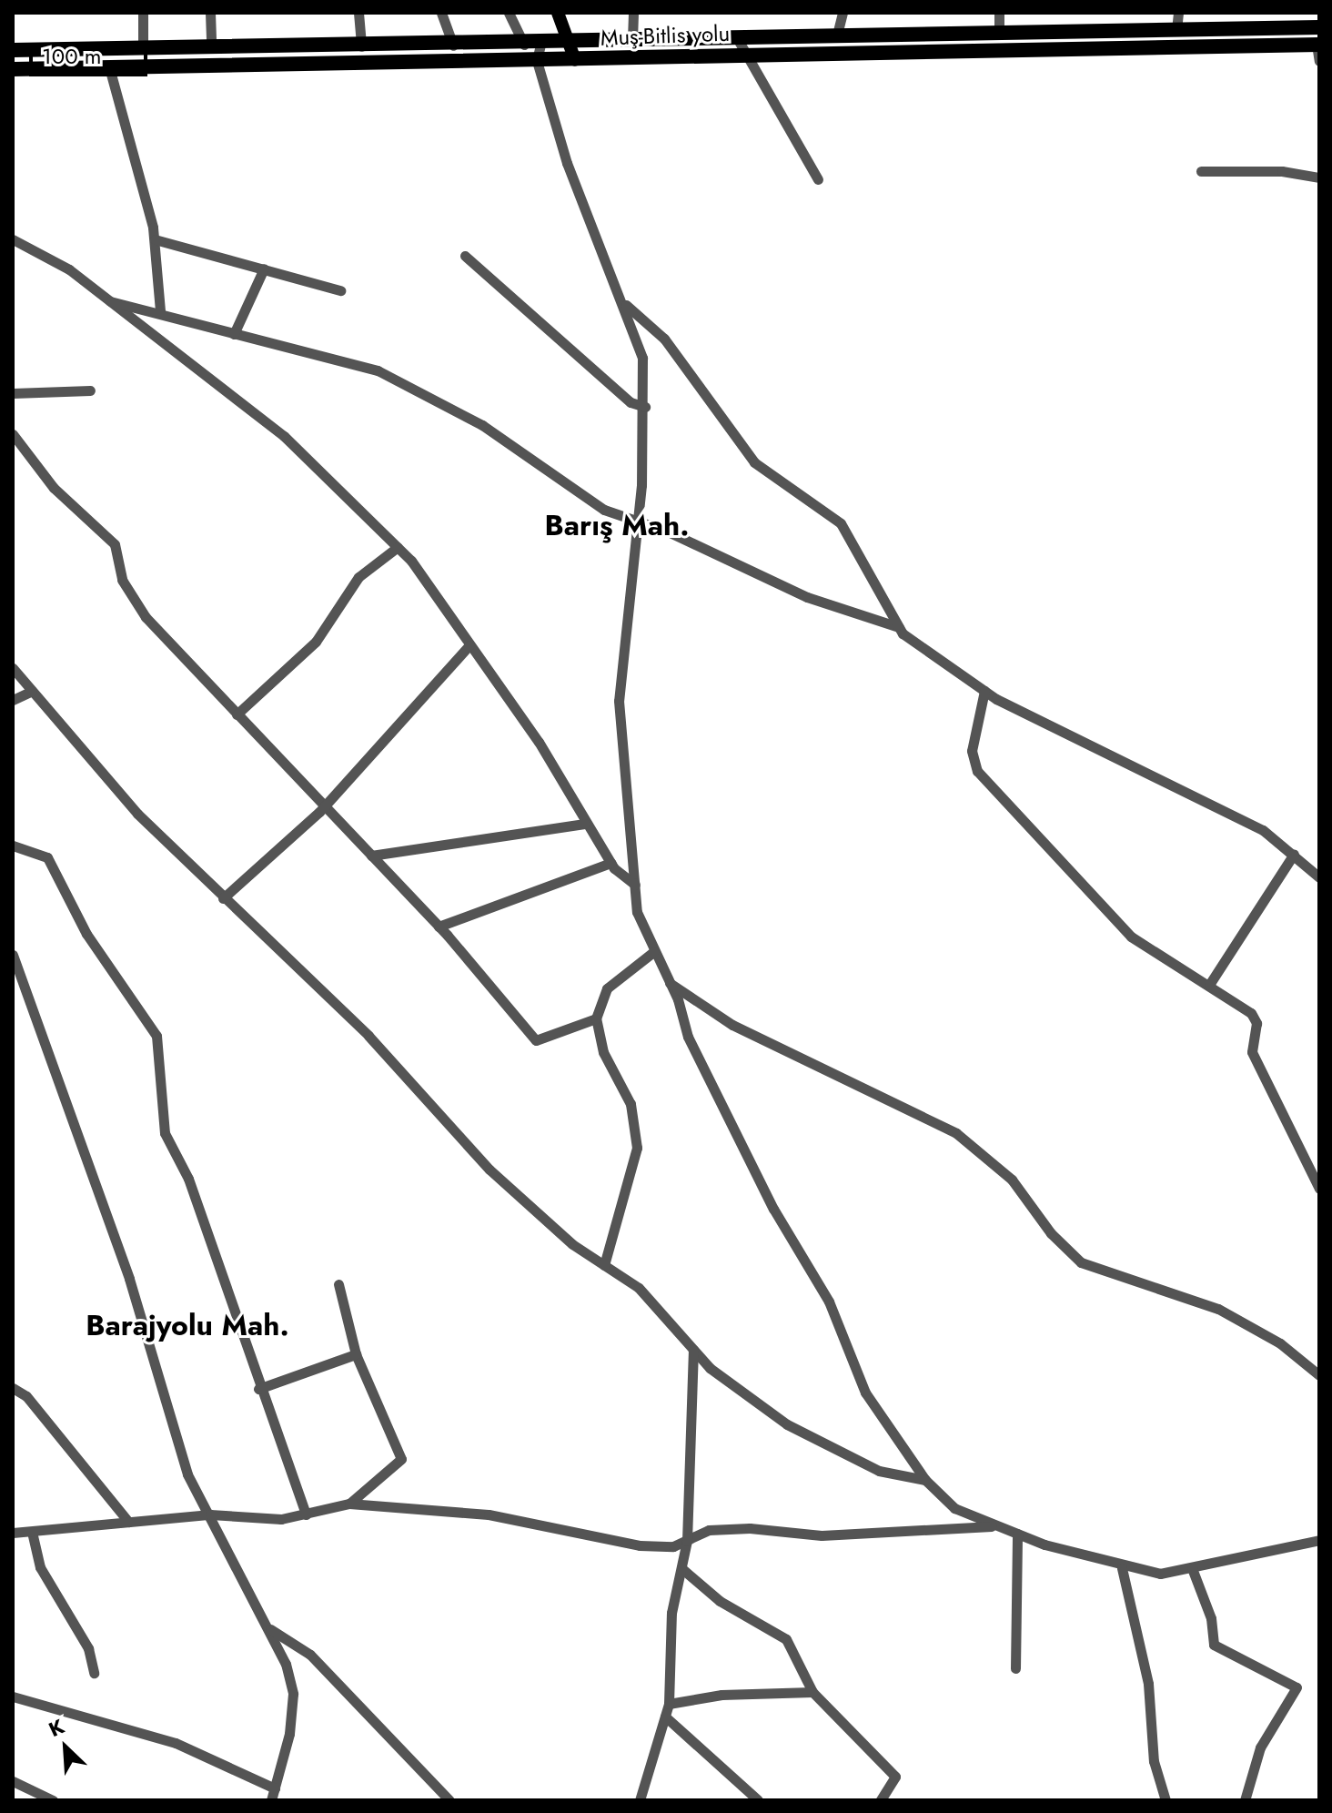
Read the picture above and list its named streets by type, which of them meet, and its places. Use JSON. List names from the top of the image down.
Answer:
{
  "streets": {
    "highway": ["Muş-Bitlis yolu"]
  },
  "districts": ["Barış Mah.", "Barajyolu Mah."],
  "scale_bar": "100 m",
  "north": "top left"
}
